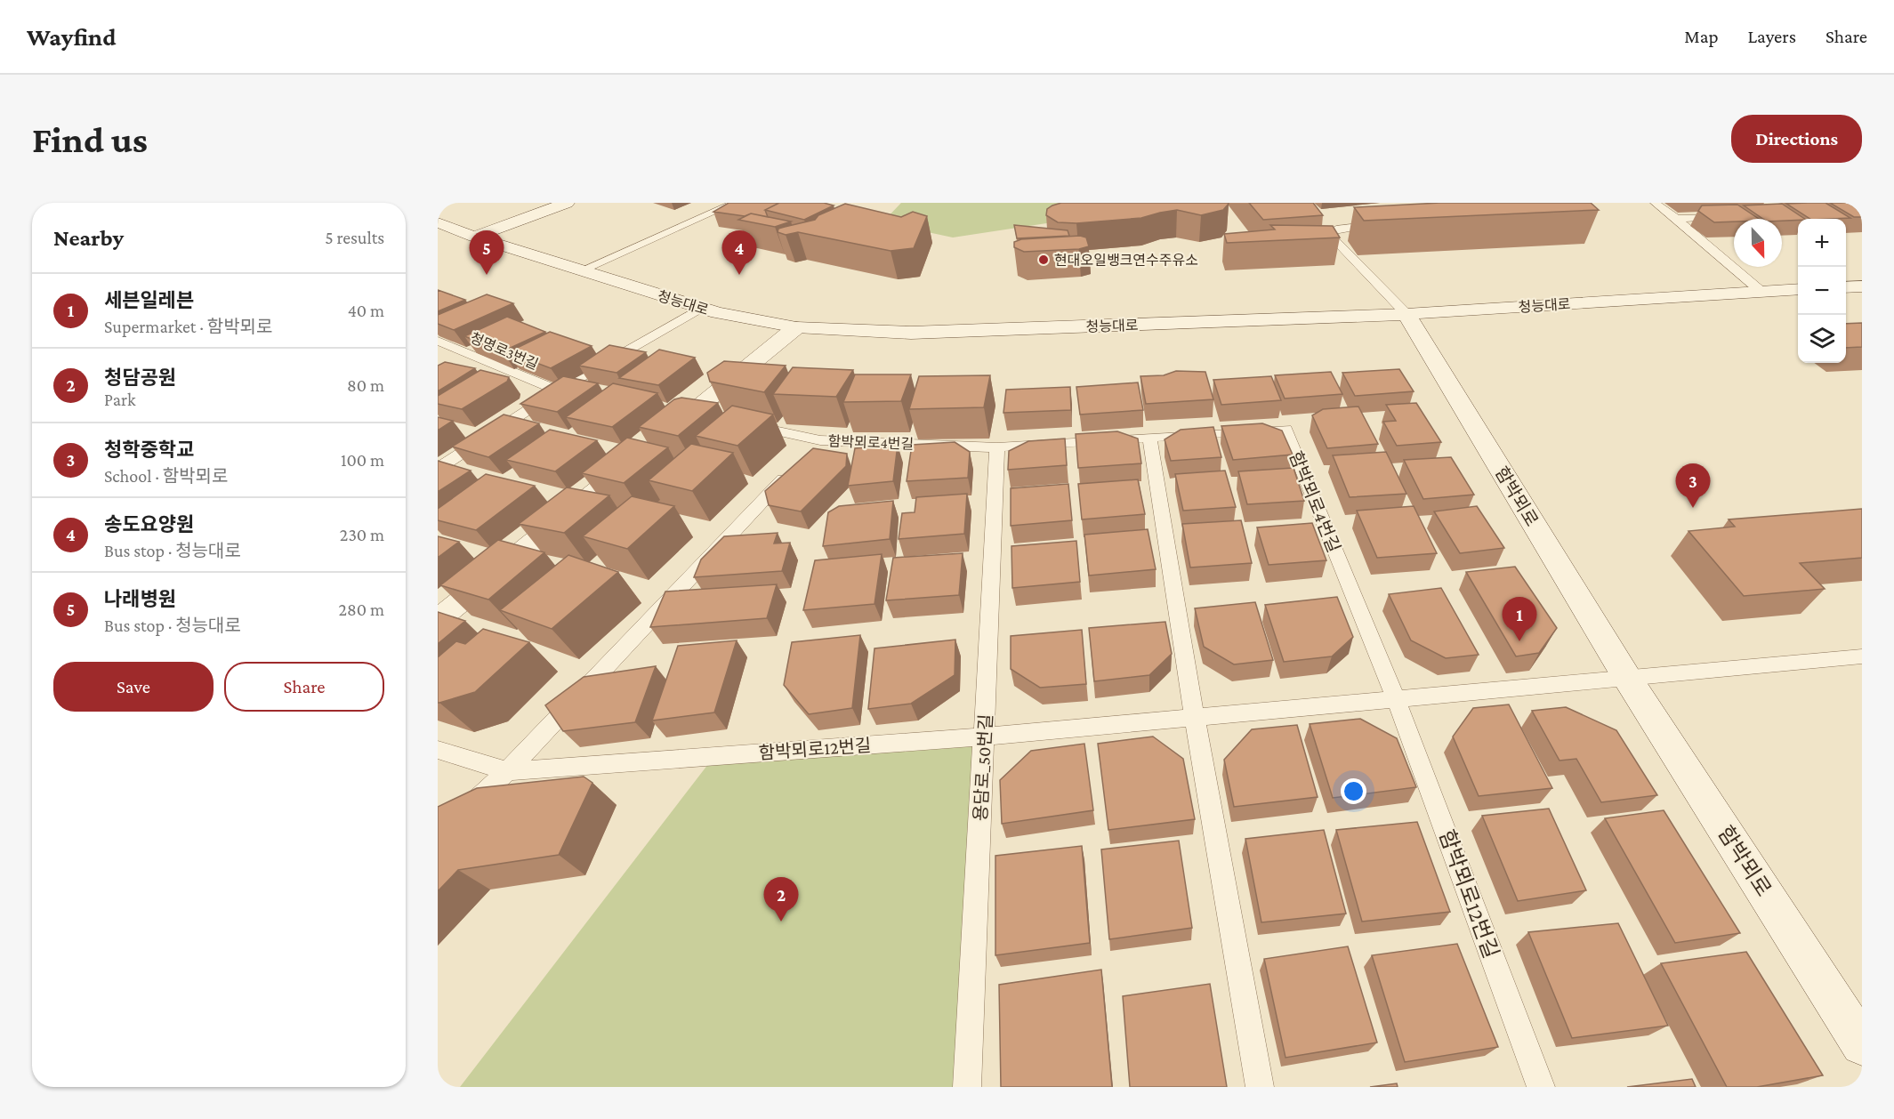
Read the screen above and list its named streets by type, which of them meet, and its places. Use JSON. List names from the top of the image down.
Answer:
{
  "streets": {
    "main road": ["청능대로", "함박뫼로"],
    "lane": [
      "청명로3번길",
      "함박뫼로4번길",
      "함박뫼로12번길",
      "용담로_50번길"
    ]
  },
  "crossings": [
    ["청능대로", "함박뫼로"],
    ["함박뫼로4번길", "함박뫼로12번길"],
    ["함박뫼로4번길", "용담로_50번길"],
    ["함박뫼로", "함박뫼로12번길"],
    ["함박뫼로12번길", "용담로_50번길"]
  ],
  "places": ["현대오일뱅크연수주유소"],
  "north": "bottom",
  "page": {
    "header": "Wayfind",
    "nav": ["Map", "Layers", "Share"],
    "buttons": [
      "Directions",
      ["Save", "Share"]
    ],
    "title": "Find us",
    "heading": ["Nearby", "5 results"],
    "map_buttons": ["+", "−"],
    "pins": [
      "4",
      "5",
      "3",
      "1",
      "2"
    ],
    "list": [
      {
        "mark": "1",
        "name": "세븐일레븐",
        "note": "Supermarket · 함박뫼로",
        "value": "40 m"
      },
      {
        "mark": "2",
        "name": "청담공원",
        "note": "Park",
        "value": "80 m"
      },
      {
        "mark": "3",
        "name": "청학중학교",
        "note": "School · 함박뫼로",
        "value": "100 m"
      },
      {
        "mark": "4",
        "name": "송도요양원",
        "note": "Bus stop · 청능대로",
        "value": "230 m"
      },
      {
        "mark": "5",
        "name": "나래병원",
        "note": "Bus stop · 청능대로",
        "value": "280 m"
      }
    ]
  }
}
